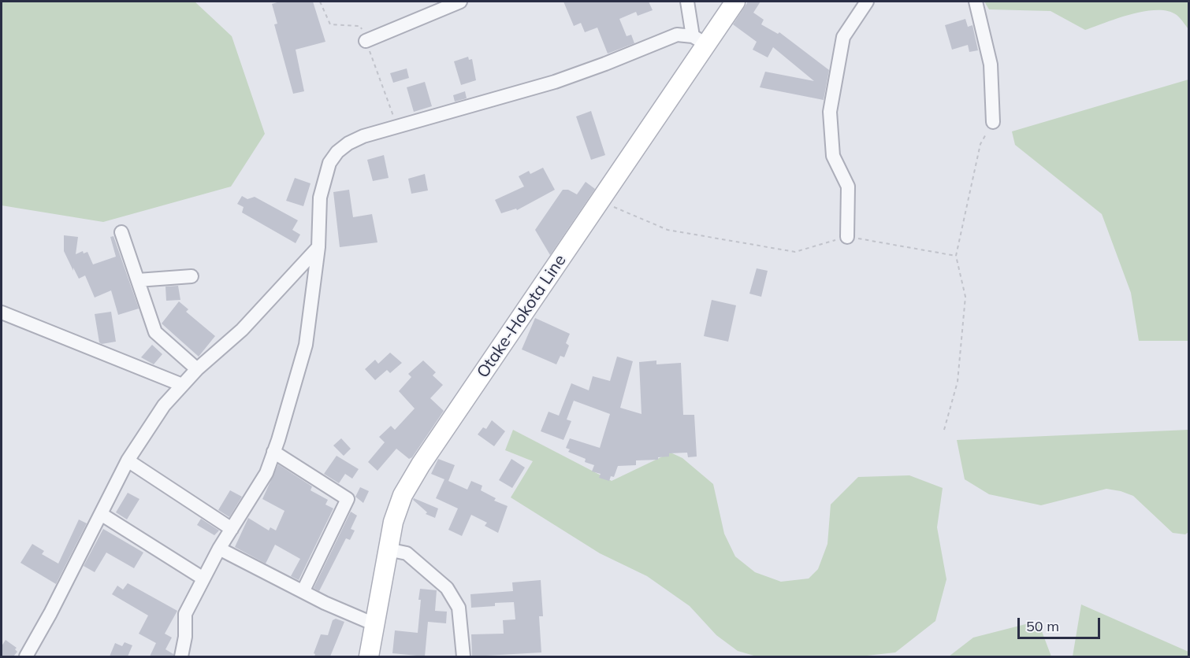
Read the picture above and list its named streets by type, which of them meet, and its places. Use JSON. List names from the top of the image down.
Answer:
{
  "streets": {
    "main road": ["Otake-Hokota Line"]
  },
  "scale_bar": "50 m"
}
